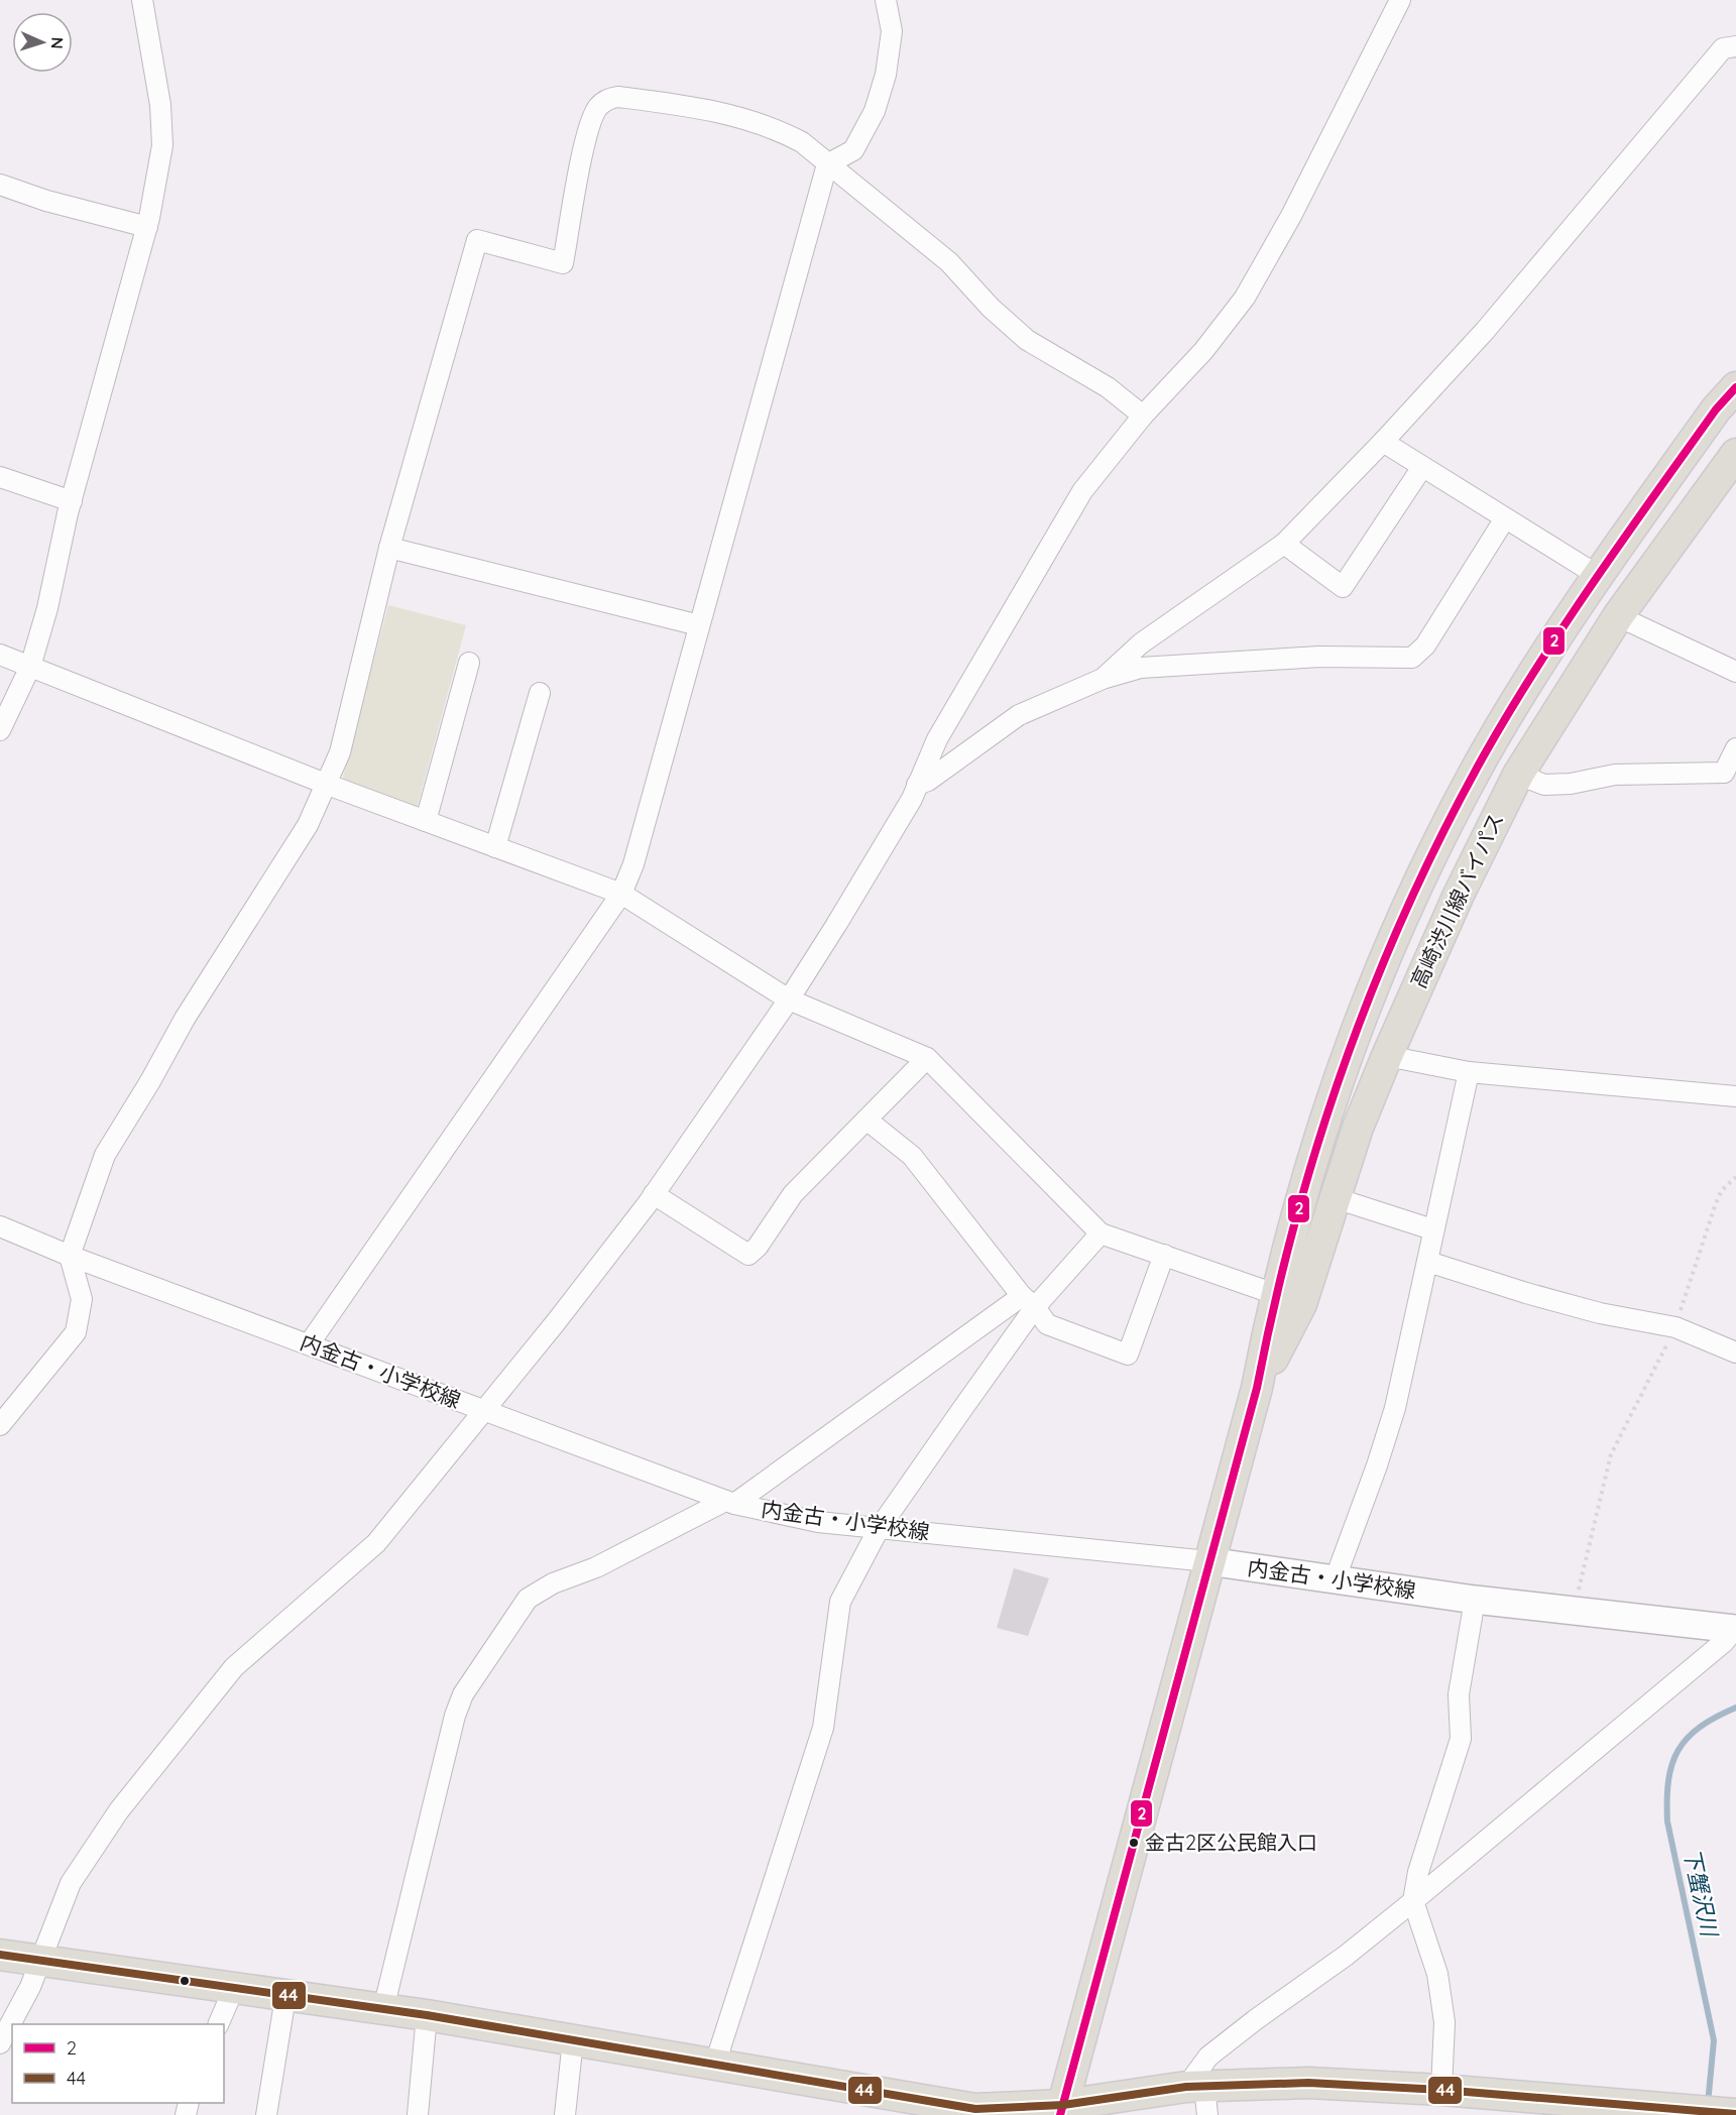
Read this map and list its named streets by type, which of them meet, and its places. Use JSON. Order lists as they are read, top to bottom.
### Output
{
  "streets": {
    "main road": ["高崎渋川線バイパス"],
    "street": ["内金古・小学校線"]
  },
  "crossings": [
    ["高崎渋川線バイパス", "内金古・小学校線"]
  ],
  "water": ["下蟹沢川"],
  "places": ["金古2区公民館入口"],
  "lines": ["transit line 2", "transit line 44"],
  "legend": ["2", "44"],
  "north": "right"
}
